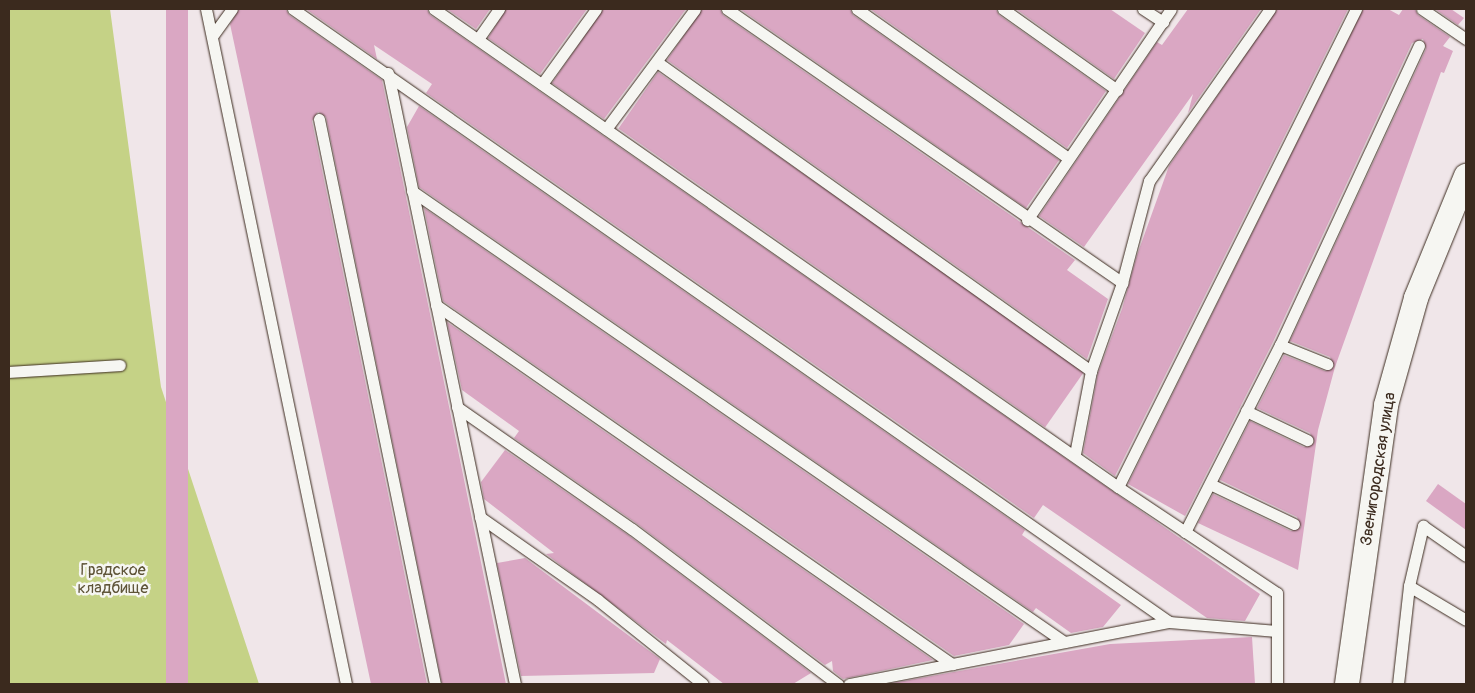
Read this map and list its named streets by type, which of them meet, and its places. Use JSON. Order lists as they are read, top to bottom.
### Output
{
  "streets": {
    "street": ["Звенигородская улица"]
  },
  "parks": ["Градское кладбище"]
}
